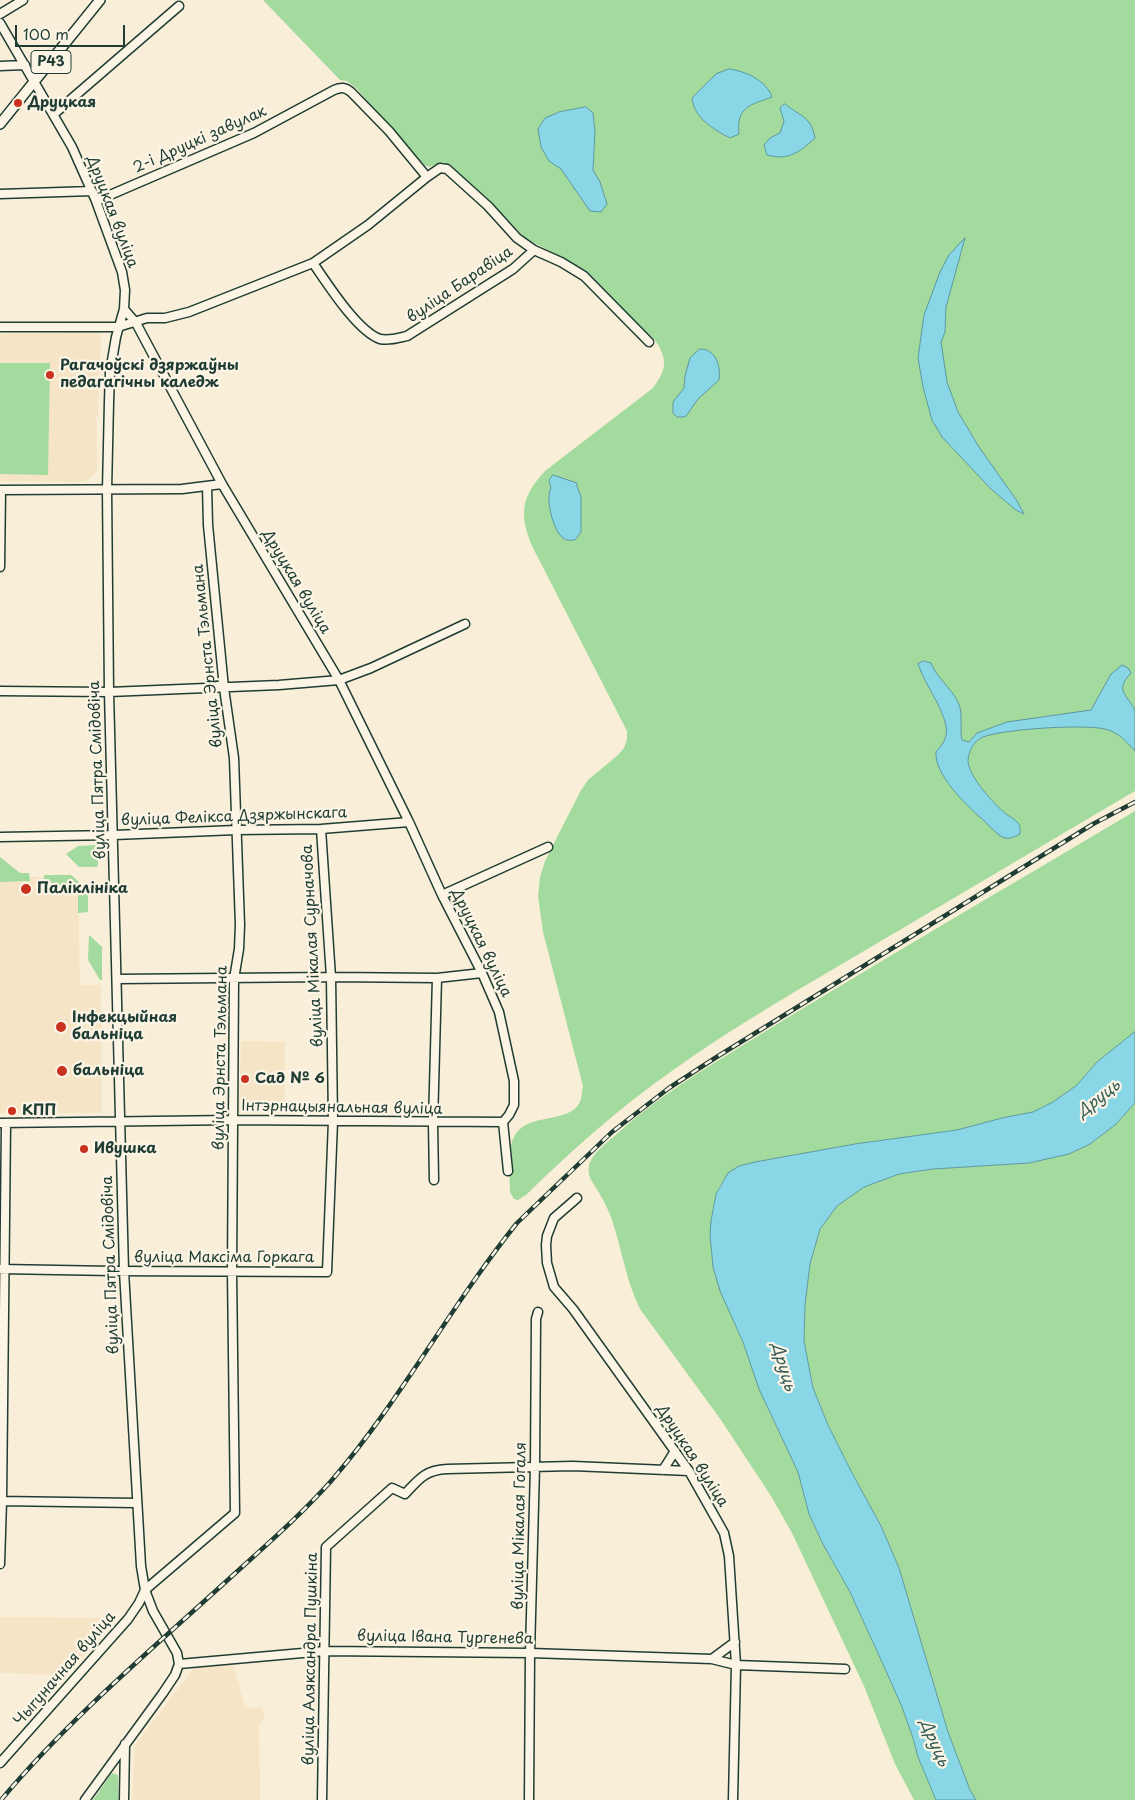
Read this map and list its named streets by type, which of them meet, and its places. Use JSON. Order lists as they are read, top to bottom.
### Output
{
  "streets": {
    "main road": ["Р43"],
    "street": [
      "2-і Друцкі завулак",
      "Друцкая вуліца",
      "вуліца Баравіца",
      "вуліца Эрнста Тэльмана",
      "вуліца Пятра Смідовіча",
      "вуліца Фелікса Дзяржынскага",
      "вуліца Мікалая Сурначова",
      "Інтэрнацыянальная вуліца",
      "вуліца Максіма Горкага",
      "вуліца Мікалая Гогаля",
      "вуліца Івана Тургенева",
      "вуліца Аляксандра Пушкіна",
      "Чыгуначная вуліца"
    ]
  },
  "crossings": [
    ["Р43", "Друцкая вуліца"],
    ["2-і Друцкі завулак", "Друцкая вуліца"],
    ["2-і Друцкі завулак", "вуліца Баравіца"],
    ["Друцкая вуліца", "вуліца Пятра Смідовіча"],
    ["Друцкая вуліца", "вуліца Фелікса Дзяржынскага"],
    ["Друцкая вуліца", "Інтэрнацыянальная вуліца"],
    ["Друцкая вуліца", "вуліца Івана Тургенева"],
    ["вуліца Эрнста Тэльмана", "вуліца Пятра Смідовіча"],
    ["вуліца Эрнста Тэльмана", "вуліца Фелікса Дзяржынскага"],
    ["вуліца Эрнста Тэльмана", "Інтэрнацыянальная вуліца"],
    ["вуліца Эрнста Тэльмана", "вуліца Максіма Горкага"],
    ["вуліца Эрнста Тэльмана", "Чыгуначная вуліца"],
    ["вуліца Пятра Смідовіча", "вуліца Фелікса Дзяржынскага"],
    ["вуліца Пятра Смідовіча", "Інтэрнацыянальная вуліца"],
    ["вуліца Пятра Смідовіча", "вуліца Максіма Горкага"],
    ["вуліца Пятра Смідовіча", "вуліца Івана Тургенева"],
    ["вуліца Пятра Смідовіча", "Чыгуначная вуліца"],
    ["вуліца Фелікса Дзяржынскага", "вуліца Мікалая Сурначова"],
    ["вуліца Мікалая Сурначова", "Інтэрнацыянальная вуліца"],
    ["вуліца Мікалая Сурначова", "вуліца Максіма Горкага"],
    ["вуліца Мікалая Гогаля", "вуліца Івана Тургенева"],
    ["вуліца Мікалая Гогаля", "вуліца Аляксандра Пушкіна"],
    ["вуліца Івана Тургенева", "вуліца Аляксандра Пушкіна"]
  ],
  "water": ["Друць"],
  "places": [
    "Друцкая",
    "Рагачоўскі дзяржаўны педагагічны каледж",
    "Паліклініка",
    "Інфекцыйная бальніца",
    "бальніца",
    "Сад № 6",
    "КПП",
    "Ивушка"
  ],
  "scale_bar": "100 m"
}
